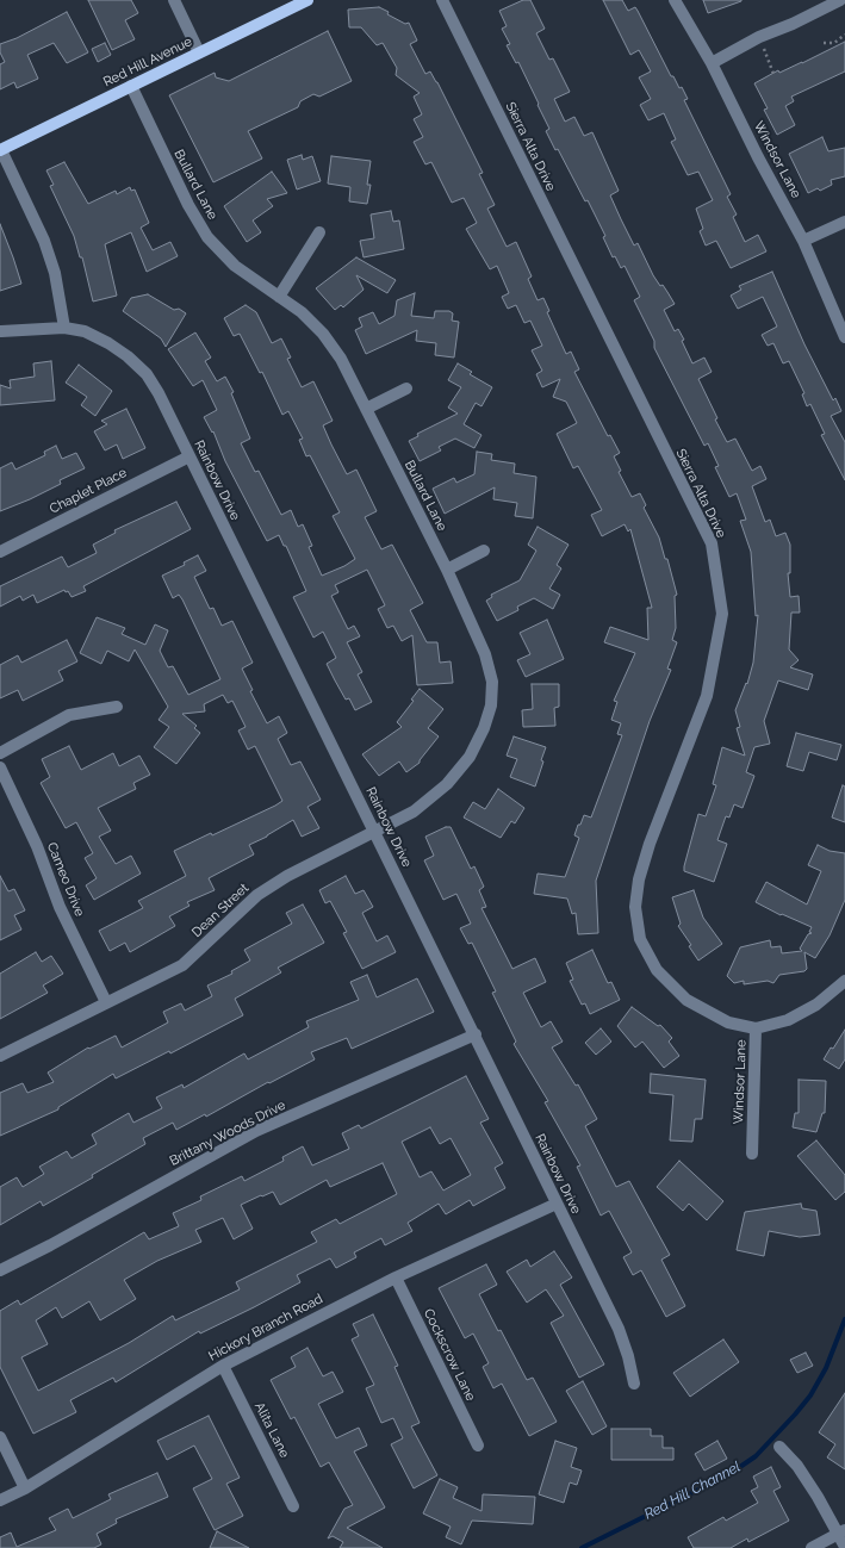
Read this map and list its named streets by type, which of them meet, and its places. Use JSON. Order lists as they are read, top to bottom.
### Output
{
  "streets": {
    "main road": ["Red Hill Avenue"],
    "street": [
      "Sierra Alta Drive",
      "Windsor Lane",
      "Bullard Lane",
      "Rainbow Drive",
      "Chaplet Place",
      "Cameo Drive",
      "Dean Street",
      "Brittany Woods Drive",
      "Hickory Branch Road",
      "Cockscrow Lane",
      "Alita Lane"
    ]
  },
  "crossings": [
    ["Red Hill Avenue", "Bullard Lane"],
    ["Sierra Alta Drive", "Windsor Lane"],
    ["Bullard Lane", "Dean Street"],
    ["Rainbow Drive", "Chaplet Place"],
    ["Rainbow Drive", "Dean Street"],
    ["Rainbow Drive", "Brittany Woods Drive"],
    ["Rainbow Drive", "Hickory Branch Road"],
    ["Cameo Drive", "Dean Street"],
    ["Hickory Branch Road", "Cockscrow Lane"],
    ["Hickory Branch Road", "Alita Lane"]
  ],
  "water": ["Red Hill Channel"]
}
